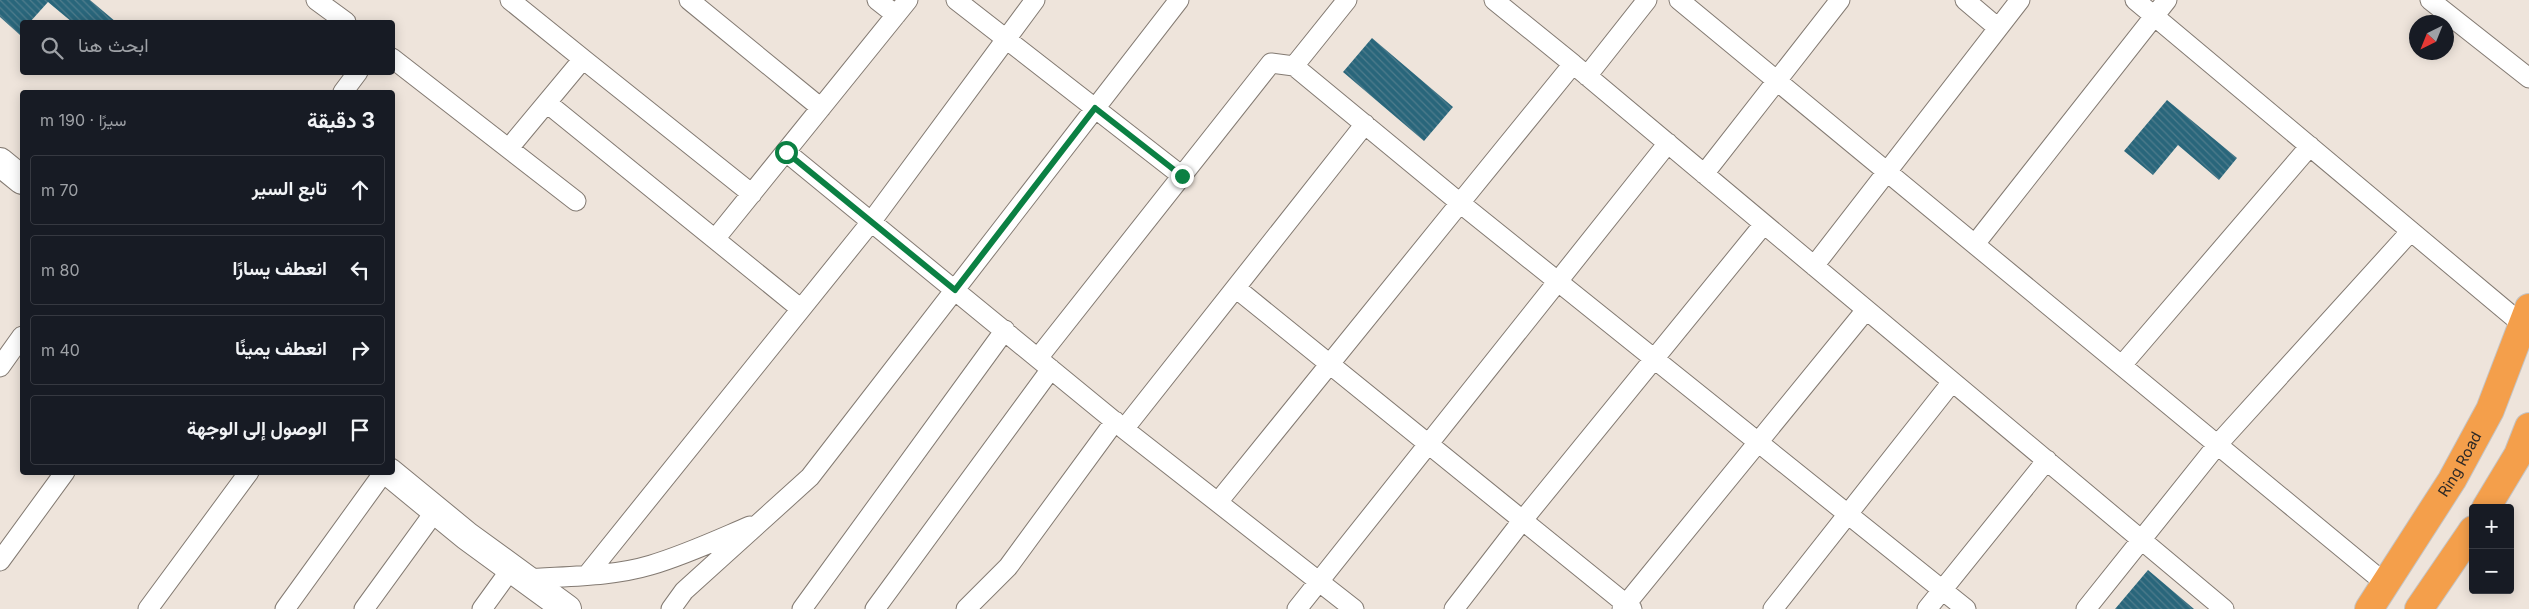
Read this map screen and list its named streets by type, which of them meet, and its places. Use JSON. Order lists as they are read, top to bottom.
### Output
{
  "streets": {
    "highway": ["Ring Road"]
  },
  "north": "bottom left",
  "page": {
    "search": "ابحث هنا",
    "heading": ["3 دقيقة", "سيرًا · 190 m"],
    "list": [
      ["تابع السير", "70 m"],
      ["انعطف يسارًا", "80 m"],
      ["انعطف يمينًا", "40 m"],
      "الوصول إلى الوجهة"
    ],
    "map_buttons": ["+", "−"]
  }
}
